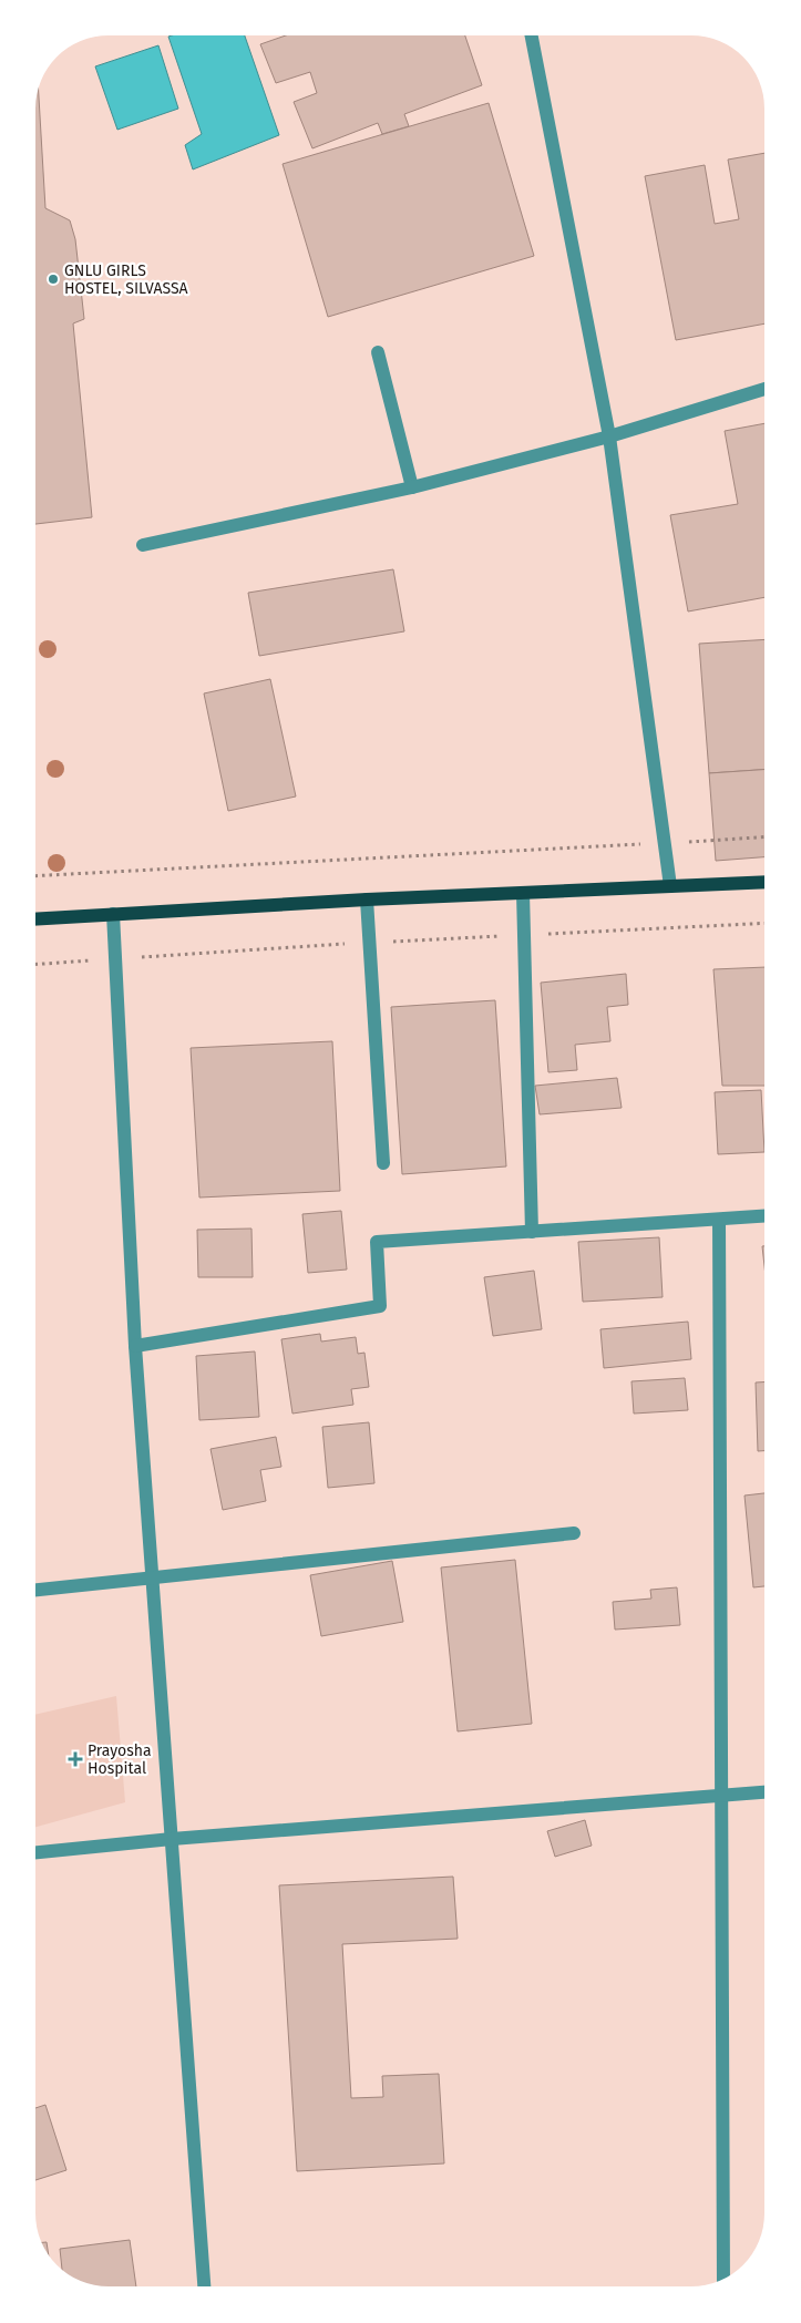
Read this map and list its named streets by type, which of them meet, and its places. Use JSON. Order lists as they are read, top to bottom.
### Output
{
  "places": {
    "other": ["GNLU GIRLS HOSTEL, SILVASSA"],
    "health": ["Prayosha Hospital"]
  }
}
